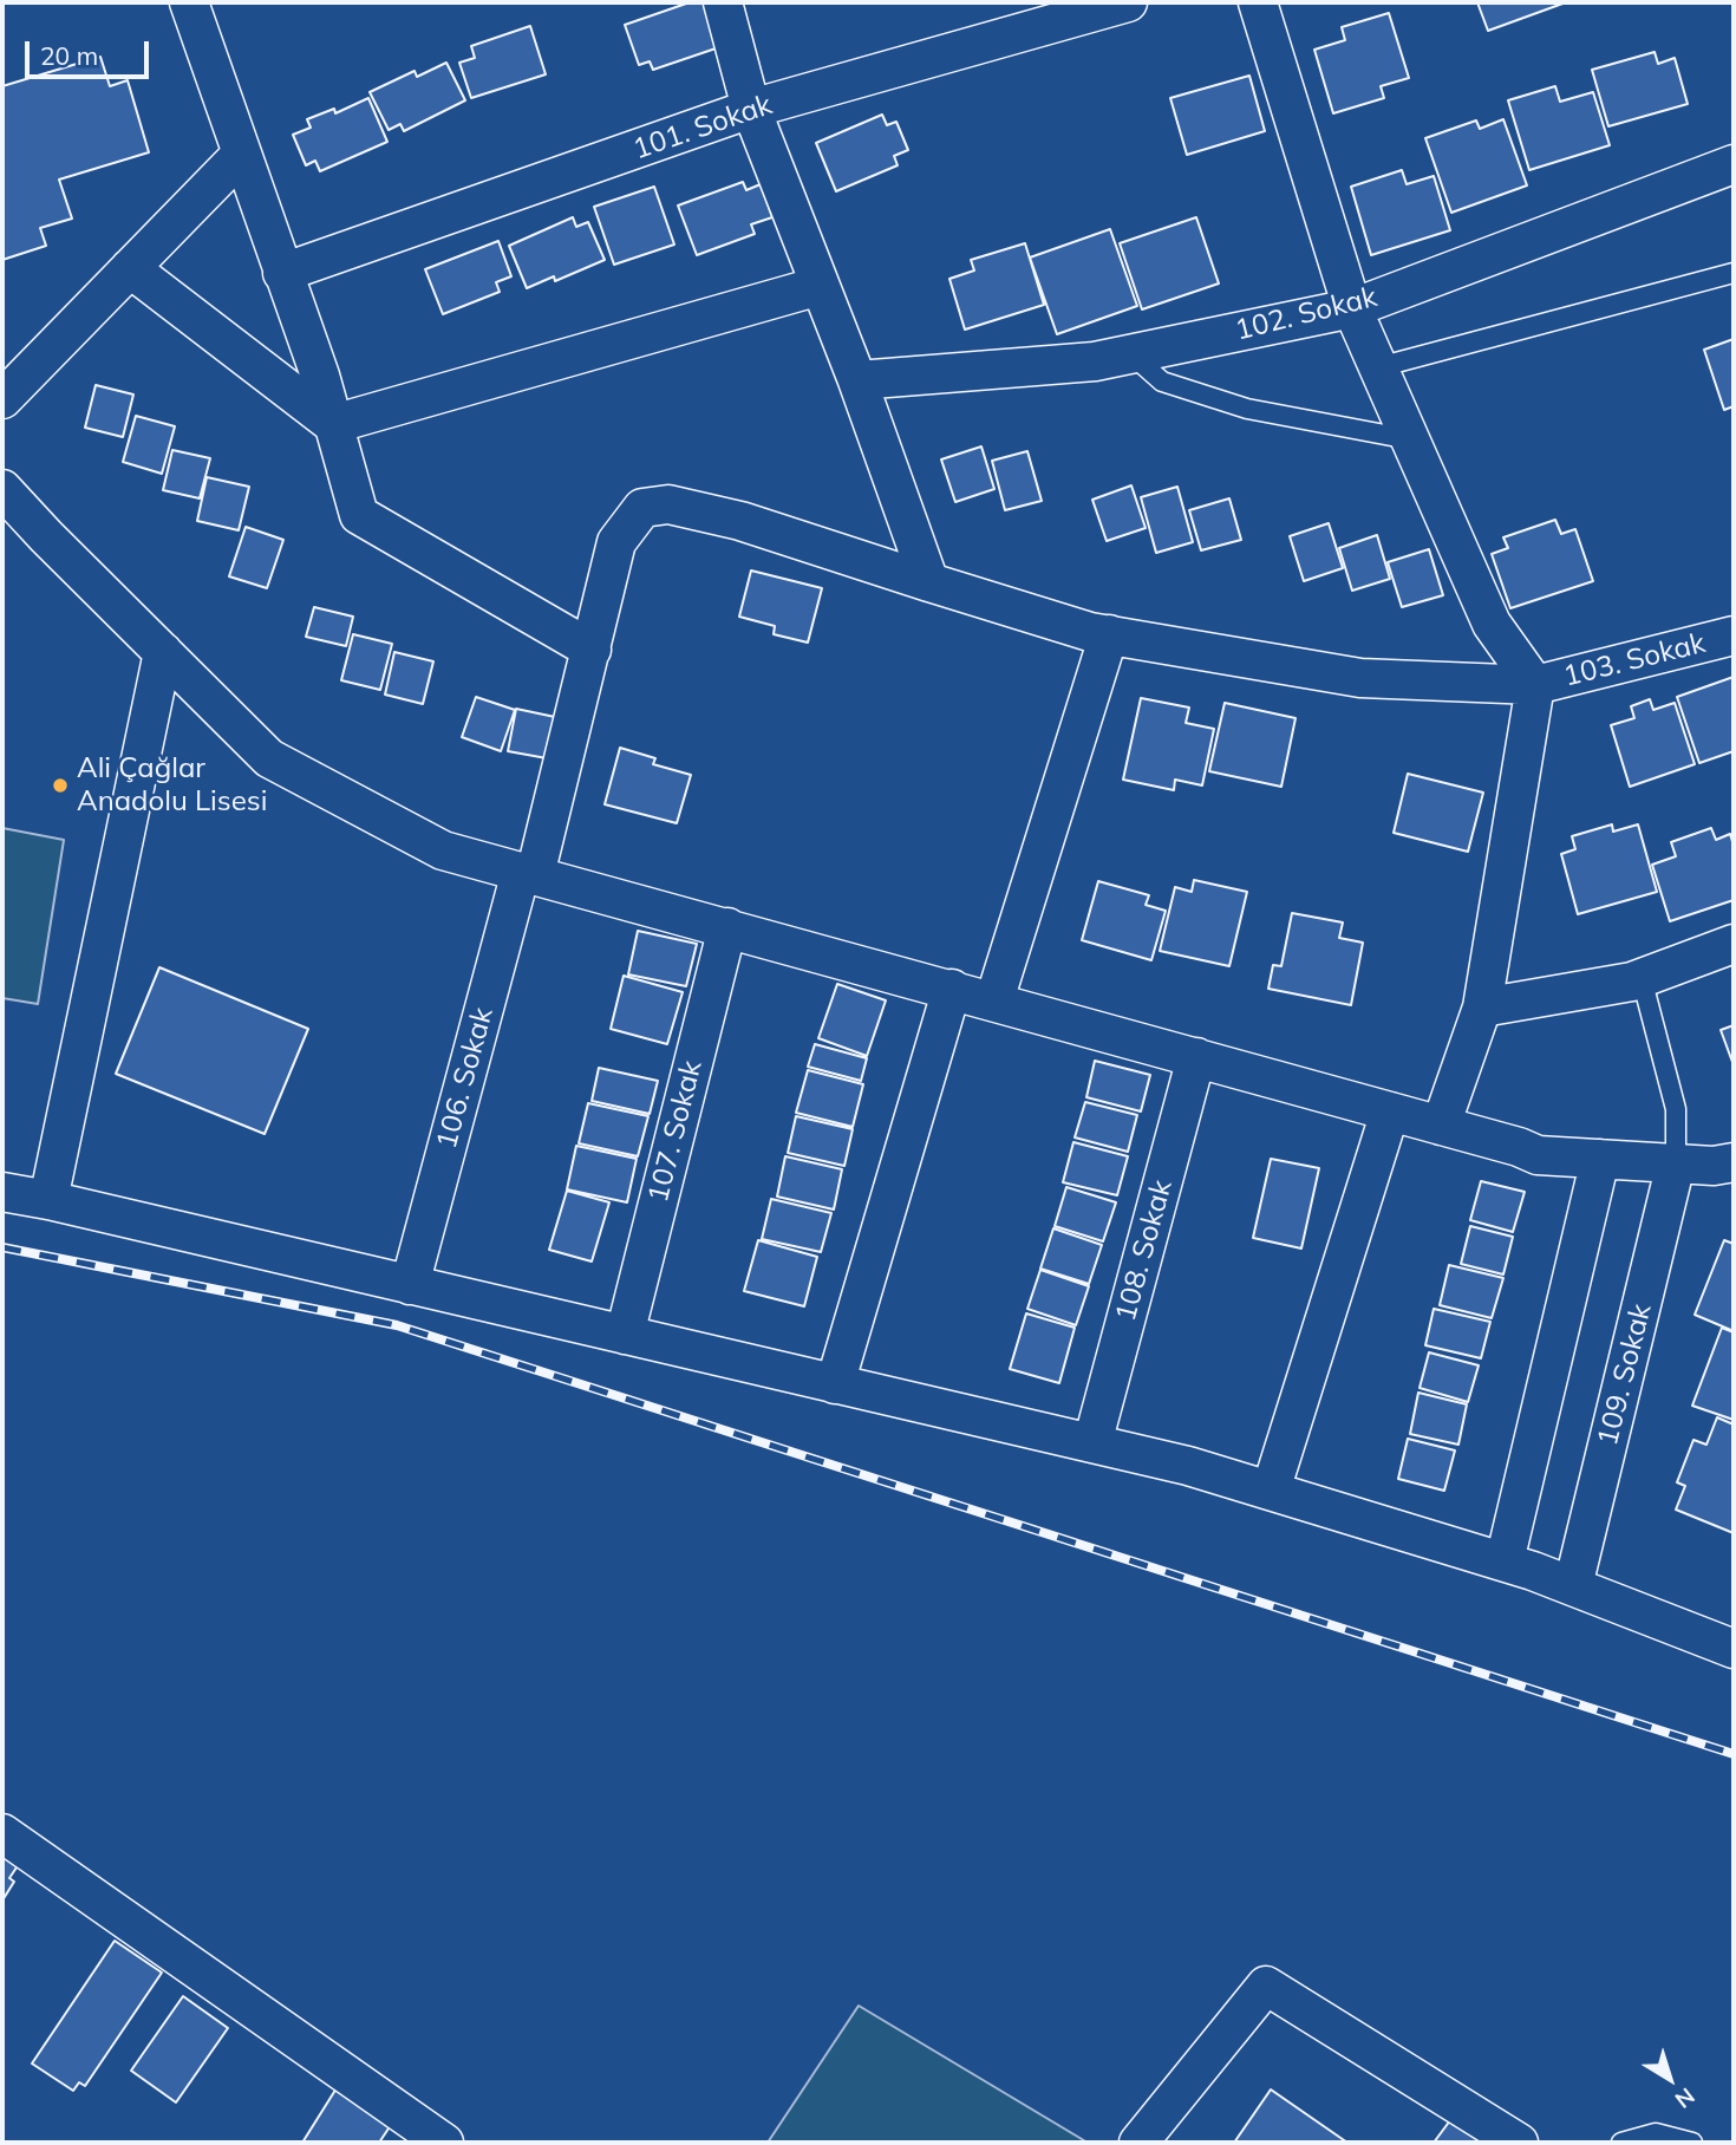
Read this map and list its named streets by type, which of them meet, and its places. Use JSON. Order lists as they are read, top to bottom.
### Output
{
  "streets": {
    "street": [
      "101. Sokak",
      "102. Sokak",
      "103. Sokak",
      "106. Sokak",
      "107. Sokak",
      "108. Sokak",
      "109. Sokak"
    ]
  },
  "crossings": [
    ["103. Sokak", "106. Sokak"]
  ],
  "places": ["Ali Çağlar Anadolu Lisesi"],
  "scale_bar": "20 m",
  "north": "bottom right"
}
